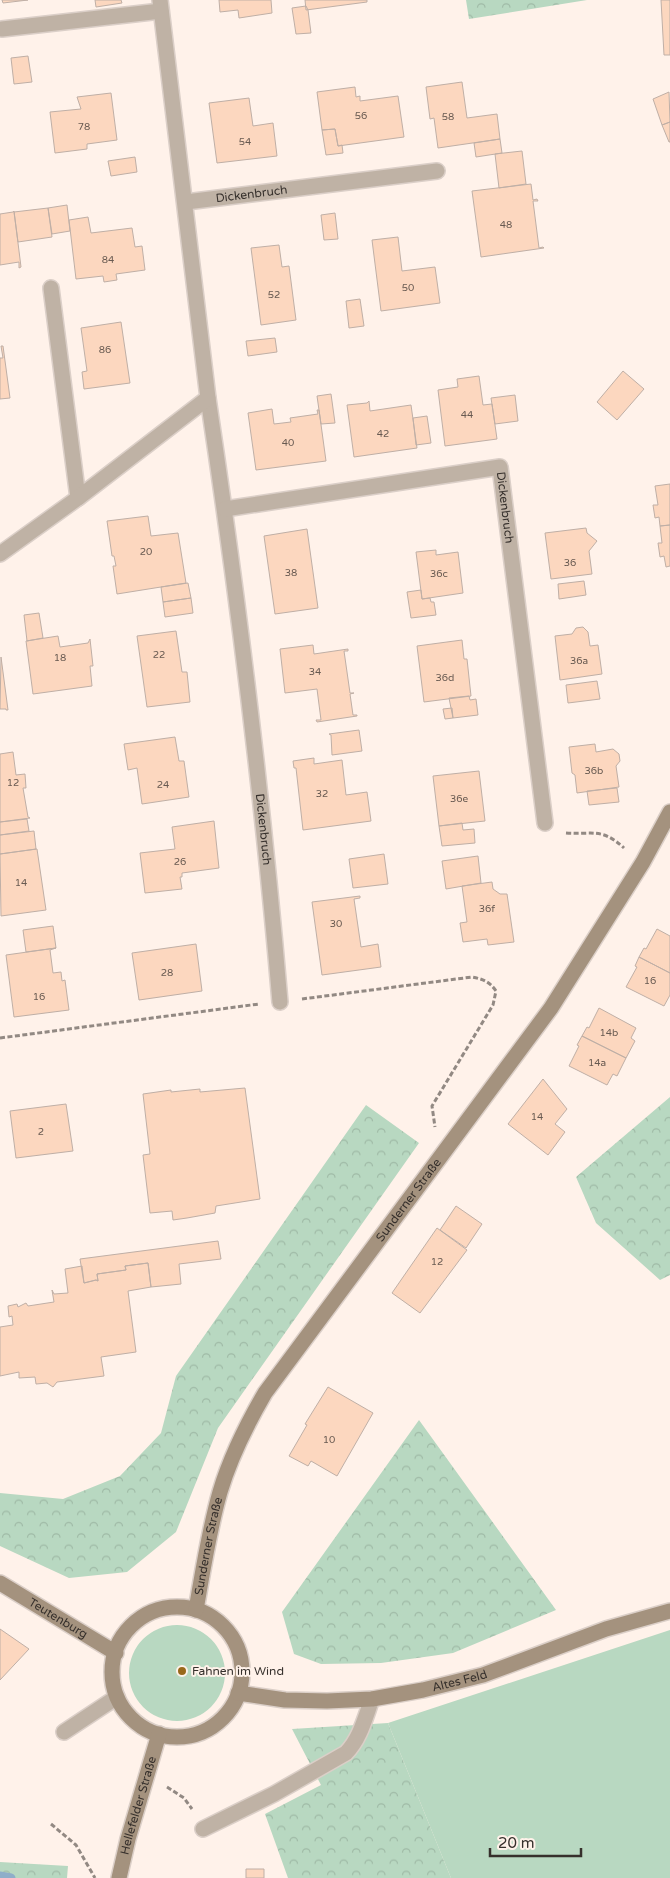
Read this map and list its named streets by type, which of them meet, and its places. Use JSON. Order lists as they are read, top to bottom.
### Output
{
  "streets": {
    "main road": [
      "Sunderner Straße",
      "Teutenburg",
      "Altes Feld",
      "Hellefelder Straße"
    ],
    "street": ["Dickenbruch"]
  },
  "crossings": [
    ["Sunderner Straße", "Teutenburg"],
    ["Sunderner Straße", "Altes Feld"],
    ["Sunderner Straße", "Hellefelder Straße"],
    ["Teutenburg", "Altes Feld"],
    ["Teutenburg", "Hellefelder Straße"],
    ["Altes Feld", "Hellefelder Straße"]
  ],
  "places": ["Fahnen im Wind"],
  "house_numbers": [
    "56",
    "58",
    "78",
    "54",
    "48",
    "84",
    "50",
    "52",
    "86",
    "44",
    "42",
    "40",
    "20",
    "36",
    "38",
    "36c",
    "22",
    "18",
    "36a",
    "34",
    "36d",
    "36b",
    "12",
    "24",
    "32",
    "36e",
    "26",
    "14",
    "36f",
    "30",
    "28",
    "16",
    "16",
    "14b",
    "14a",
    "14",
    "2",
    "12",
    "10"
  ],
  "scale_bar": "20 m"
}
